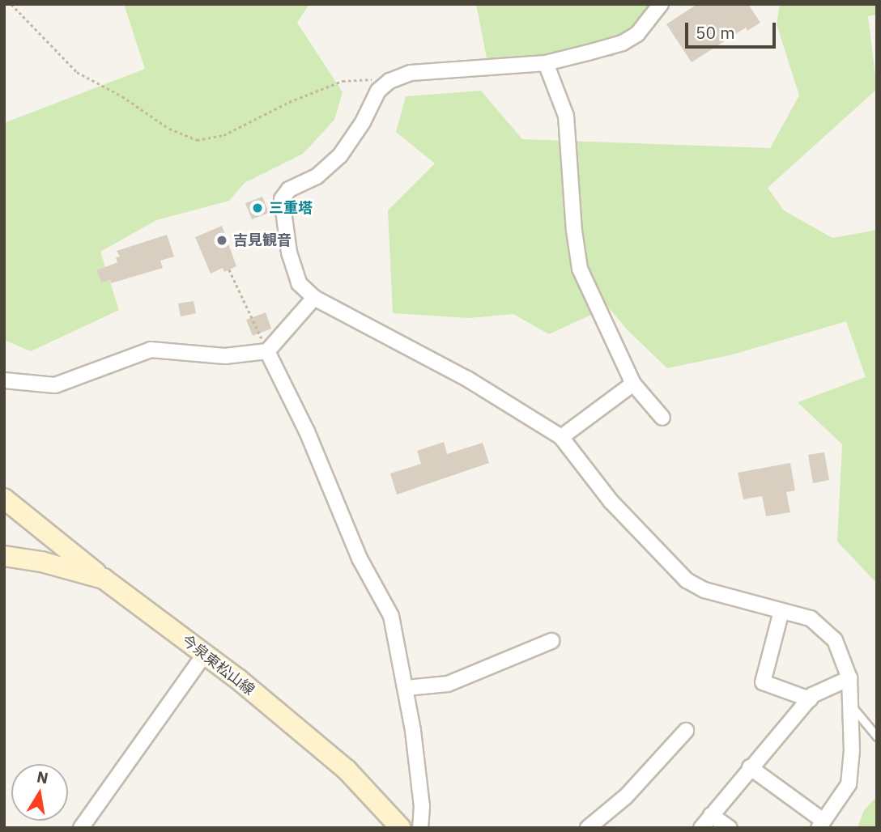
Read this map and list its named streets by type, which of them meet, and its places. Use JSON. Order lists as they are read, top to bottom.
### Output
{
  "streets": {
    "main road": ["今泉東松山線"]
  },
  "places": ["三重塔", "吉見観音"],
  "scale_bar": "50 m",
  "north": "top"
}
